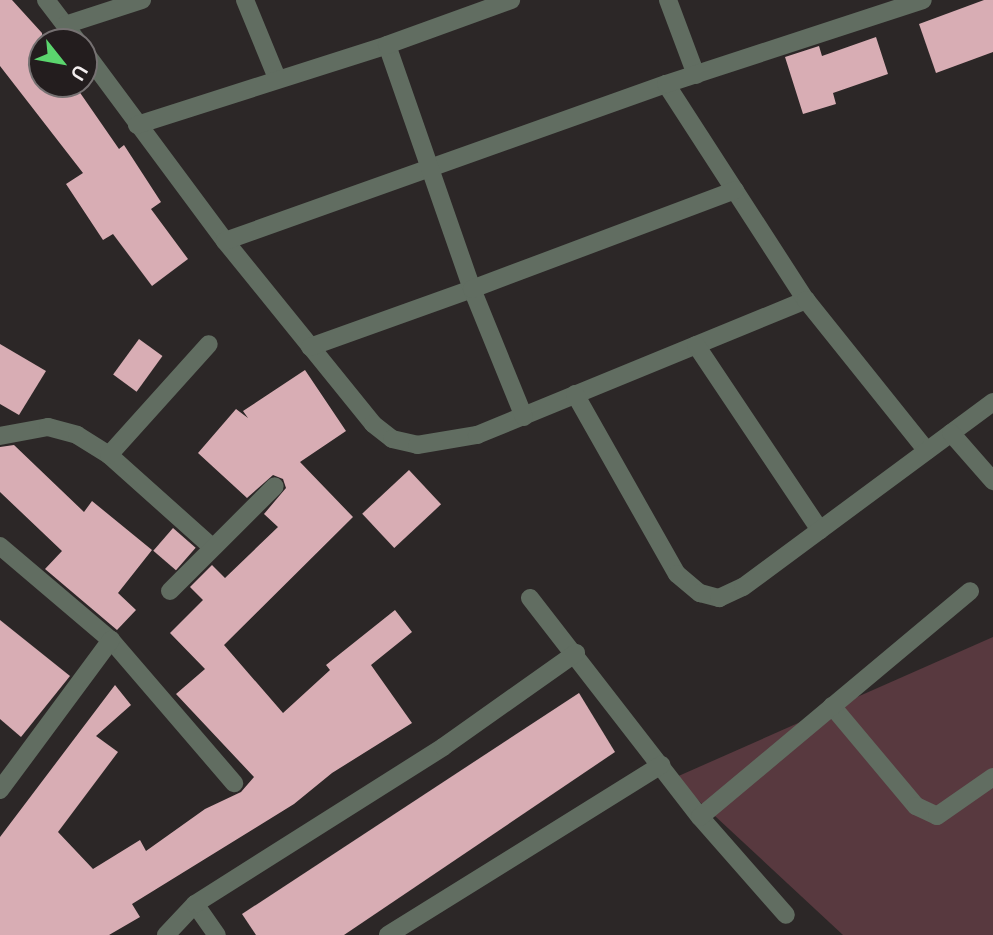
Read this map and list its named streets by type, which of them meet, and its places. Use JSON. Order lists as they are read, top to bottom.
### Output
{
  "north": "bottom right"
}
